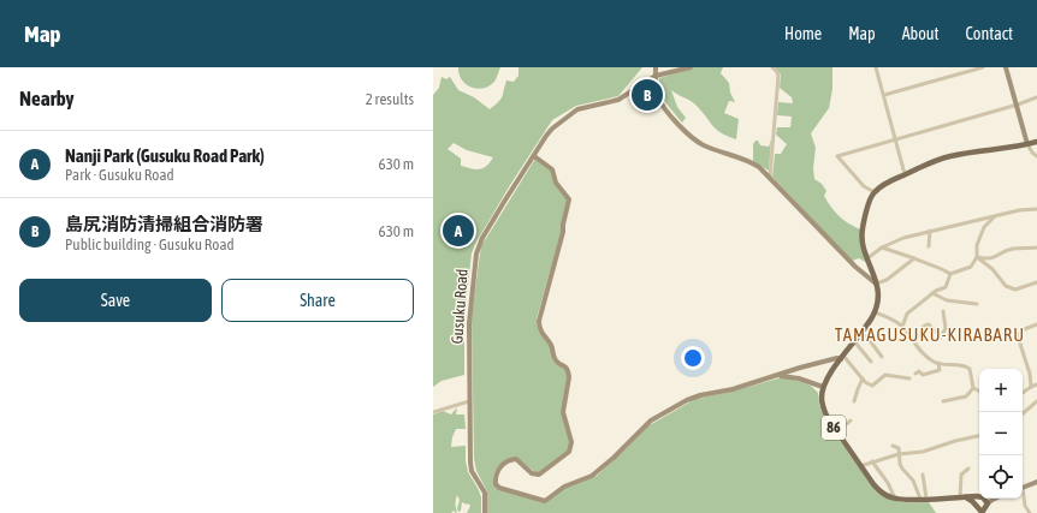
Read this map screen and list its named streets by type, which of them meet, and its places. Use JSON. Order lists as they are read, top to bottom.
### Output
{
  "streets": {
    "main road": ["86"],
    "street": ["Gusuku Road"]
  },
  "districts": ["TAMAGUSUKU-KIRABARU"],
  "page": {
    "header": "Map",
    "nav": [
      "Home",
      "Map",
      "About",
      "Contact"
    ],
    "heading": ["Nearby", "2 results"],
    "pins": ["B", "A"],
    "list": [
      {
        "mark": "A",
        "name": "Nanji Park (Gusuku Road Park)",
        "note": "Park · Gusuku Road",
        "value": "630 m"
      },
      {
        "mark": "B",
        "name": "島尻消防清掃組合消防署",
        "note": "Public building · Gusuku Road",
        "value": "630 m"
      }
    ],
    "buttons": ["Save", "Share"],
    "map_buttons": ["+", "−"]
  }
}
